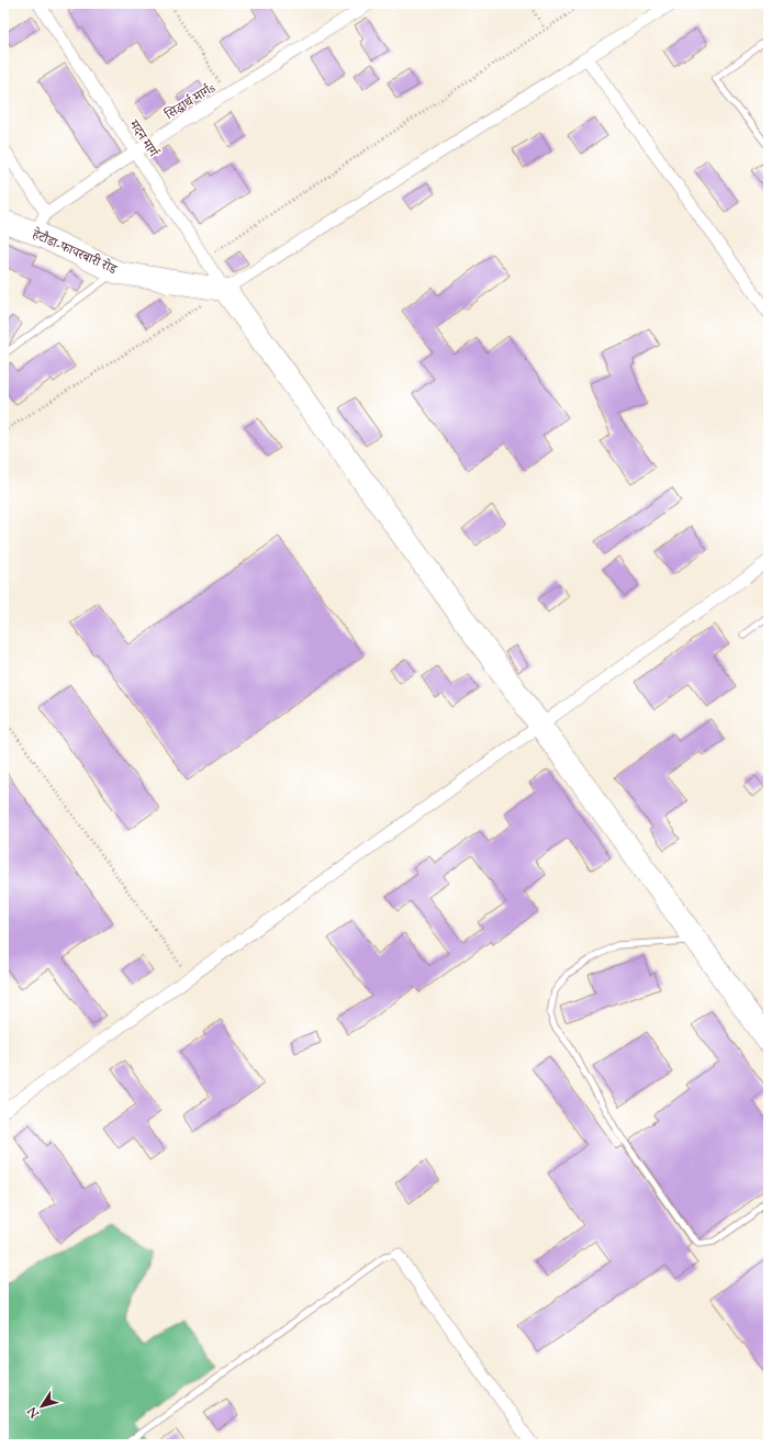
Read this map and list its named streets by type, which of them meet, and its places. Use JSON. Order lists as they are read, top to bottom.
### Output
{
  "streets": {
    "highway": ["हेटौडा-फापरबारी रोड"],
    "street": ["सिद्धार्थ मार्गs", "मदन मार्ग"]
  },
  "crossings": [
    ["सिद्धार्थ मार्गs", "मदन मार्ग"],
    ["सिद्धार्थ मार्गs", "हेटौडा-फापरबारी रोड"],
    ["मदन मार्ग", "हेटौडा-फापरबारी रोड"]
  ],
  "north": "bottom left"
}
